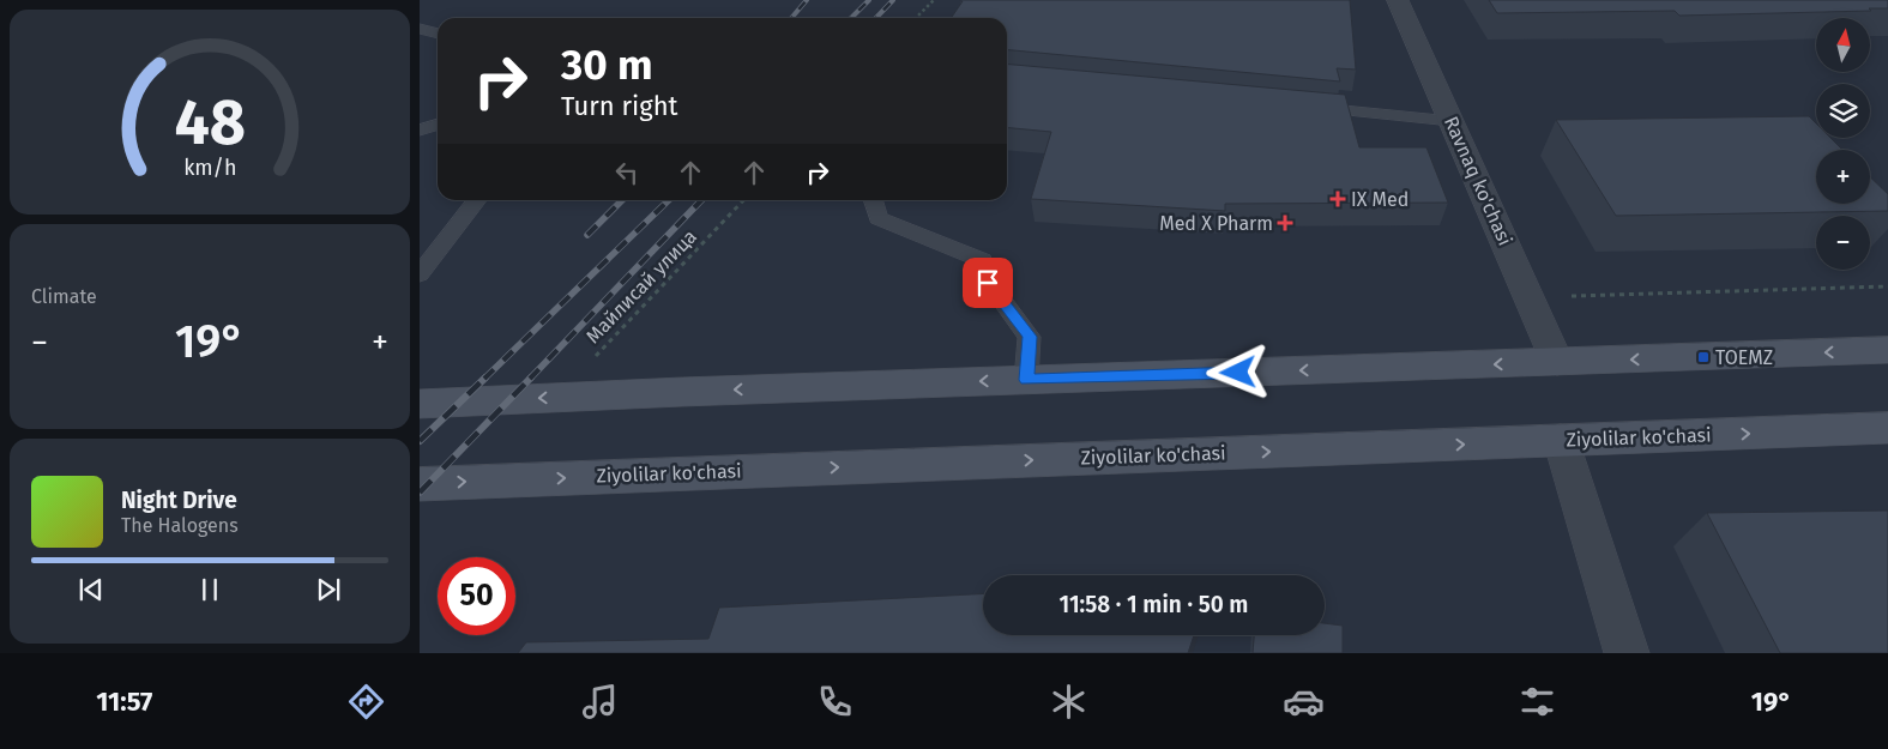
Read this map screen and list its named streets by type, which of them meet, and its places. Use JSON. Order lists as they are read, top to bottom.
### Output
{
  "streets": {
    "main road": ["Ziyolilar ko'chasi"],
    "street": ["Ravnaq ko'chasi"],
    "path": ["Майлисай улица"]
  },
  "places": {
    "health": ["IX Med", "Med X Pharm"],
    "transit": ["TOEMZ"]
  },
  "north": "top",
  "page": {
    "map_buttons": ["+", "−"],
    "turn": ["30 m", "Turn right"],
    "tile": "Climate",
    "heat": ["−", "19°", "+"],
    "song": ["Night Drive", "The Halogens"],
    "limit": "50",
    "trip": "11:58 · 1 min · 50 m",
    "tabs": ["11:57", "19°"],
    "gauge": ["48", "km/h"]
  }
}
